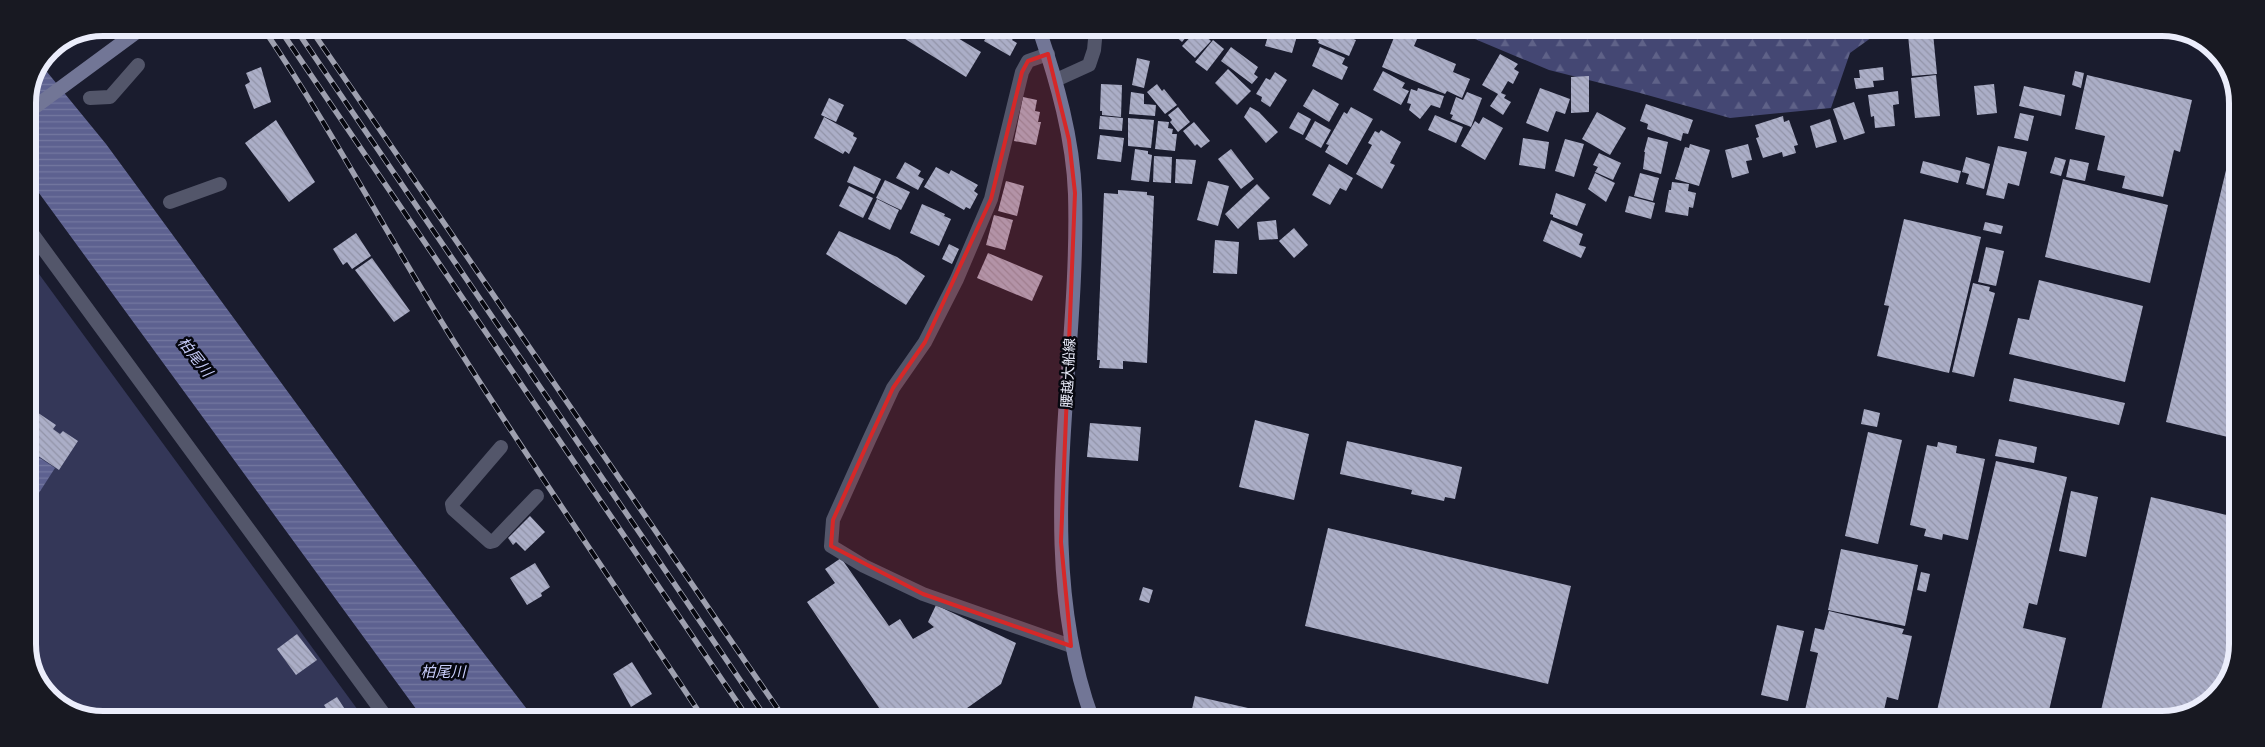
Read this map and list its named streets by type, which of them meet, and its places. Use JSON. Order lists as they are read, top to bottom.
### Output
{
  "streets": {
    "main road": ["腰越大船線"]
  },
  "water": ["柏尾川"]
}
